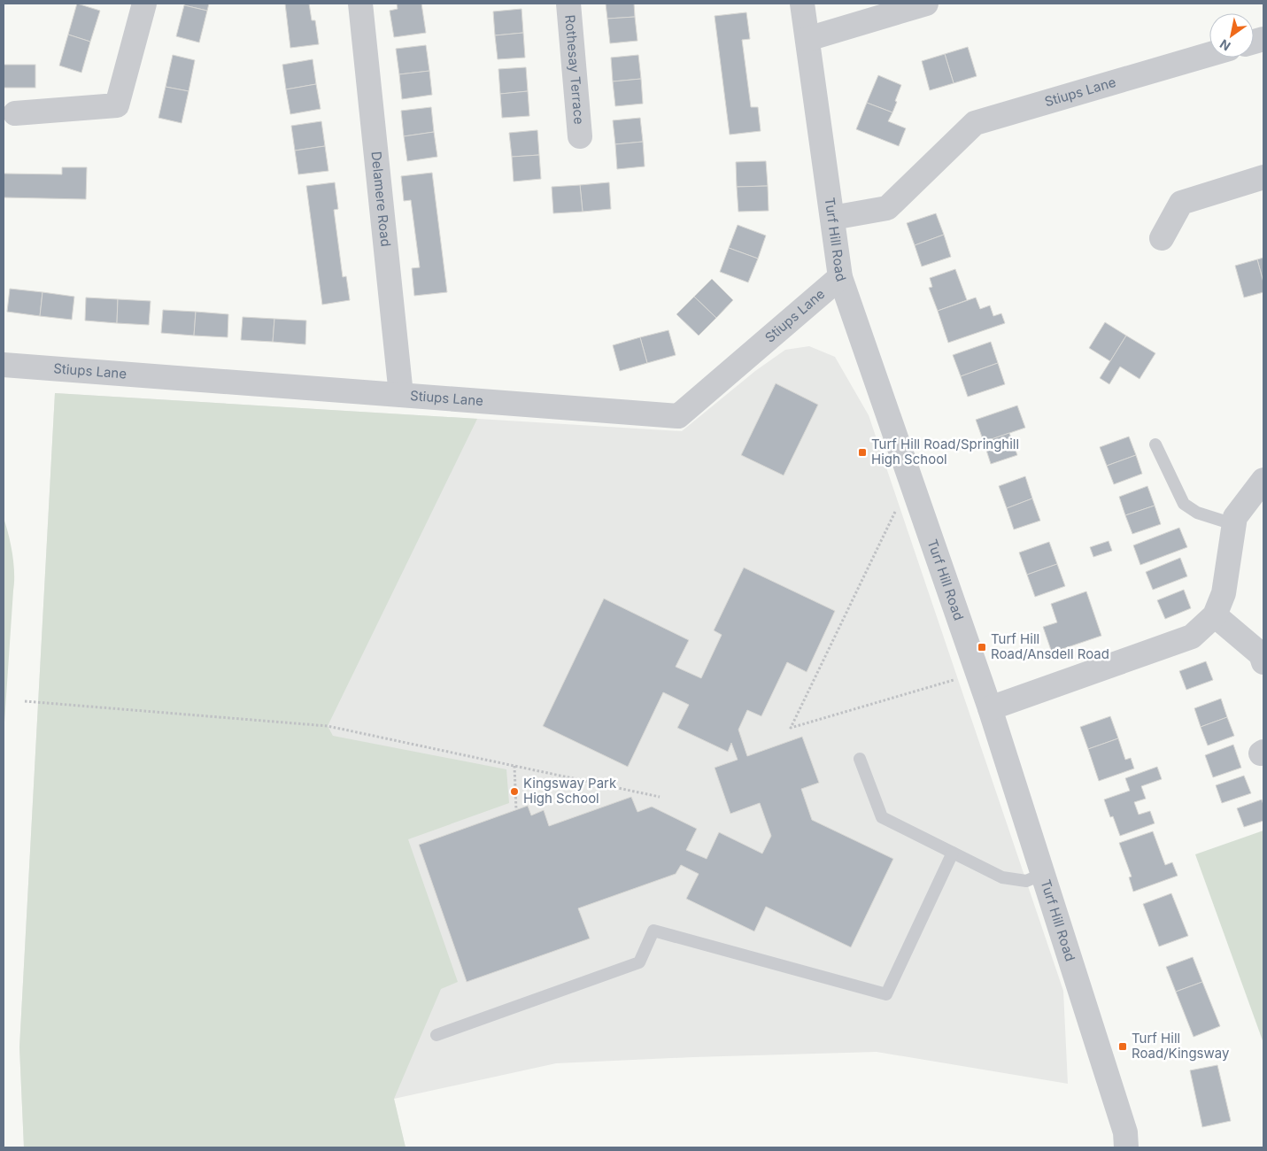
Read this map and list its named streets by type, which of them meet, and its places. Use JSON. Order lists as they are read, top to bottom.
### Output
{
  "streets": {
    "street": [
      "Rothesay Terrace",
      "Stiups Lane",
      "Delamere Road",
      "Turf Hill Road"
    ]
  },
  "crossings": [
    ["Stiups Lane", "Delamere Road"],
    ["Stiups Lane", "Turf Hill Road"]
  ],
  "places": {
    "transit": ["Turf Hill Road/Springhill High School", "Turf Hill Road/Ansdell Road", "Turf Hill Road/Kingsway"],
    "other": ["Kingsway Park High School"]
  },
  "north": "bottom left"
}
